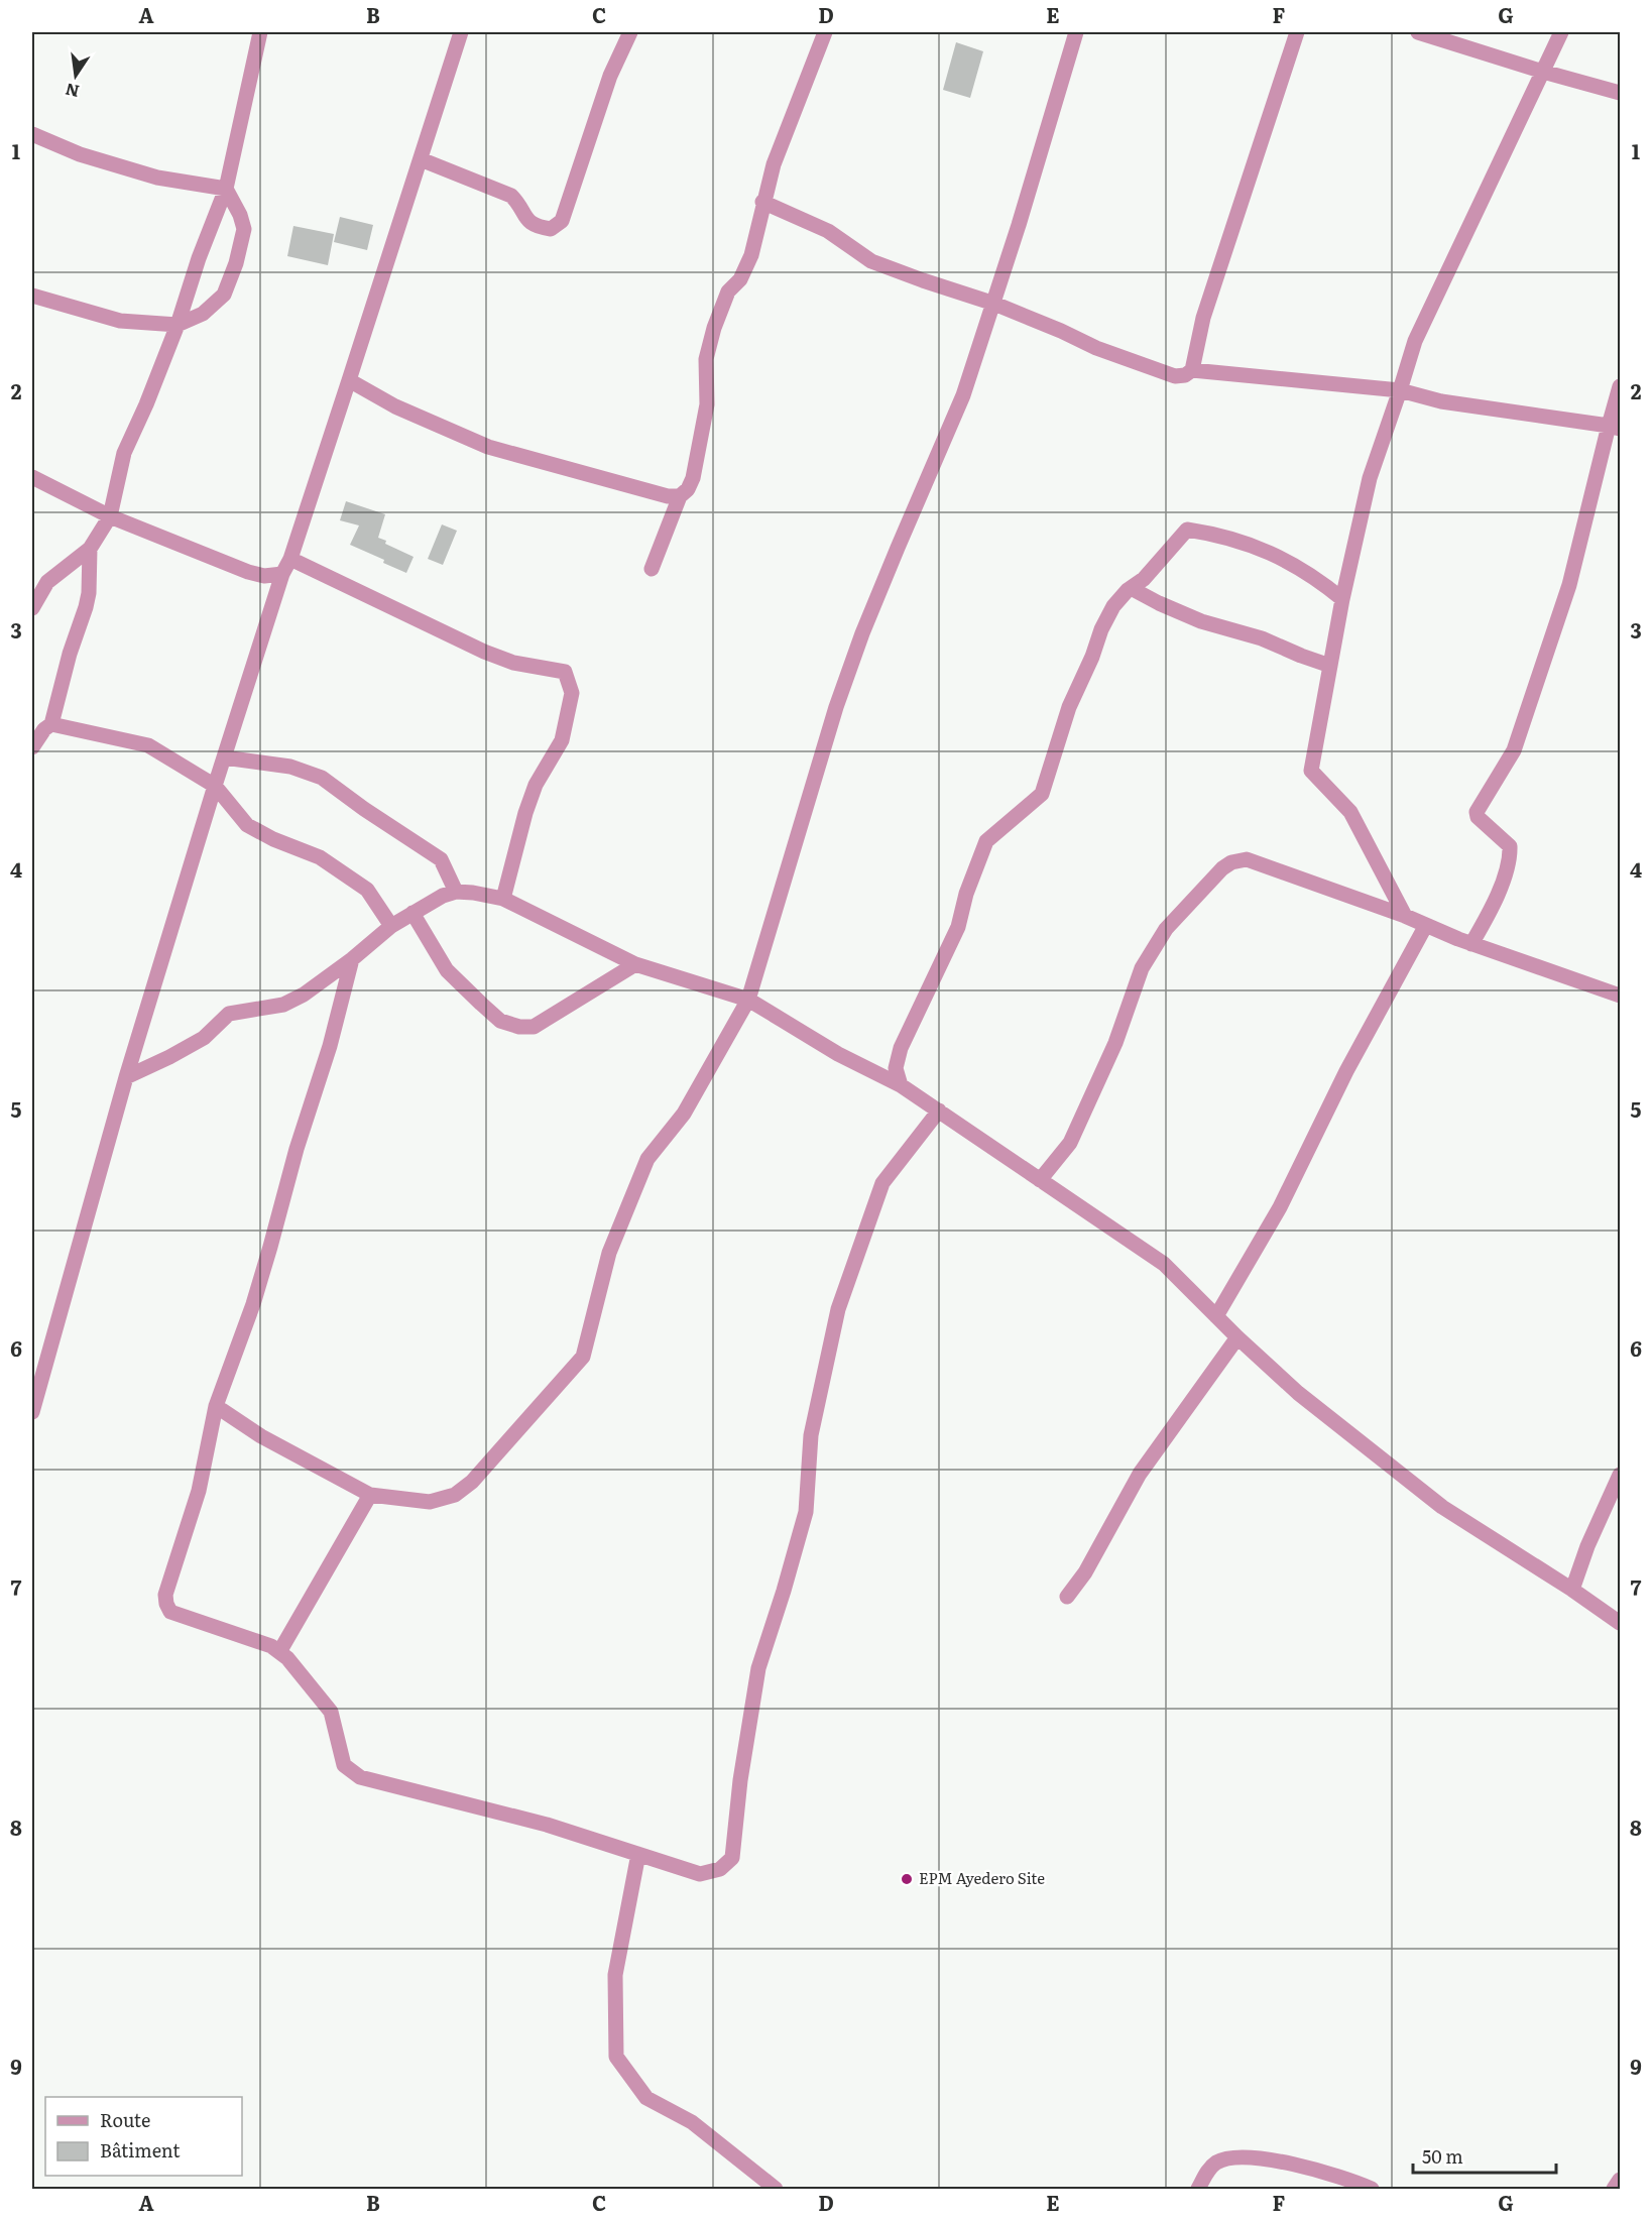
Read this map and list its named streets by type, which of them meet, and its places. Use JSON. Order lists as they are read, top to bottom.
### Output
{
  "places": ["EPM Ayedero Site"],
  "legend": ["Route", "Bâtiment"],
  "scale_bar": "50 m",
  "north": "bottom",
  "grid": {
    "columns": [
      "A",
      "B",
      "C",
      "D",
      "E",
      "F",
      "G"
    ],
    "rows": [
      "1",
      "2",
      "3",
      "4",
      "5",
      "6",
      "7",
      "8",
      "9"
    ]
  }
}
